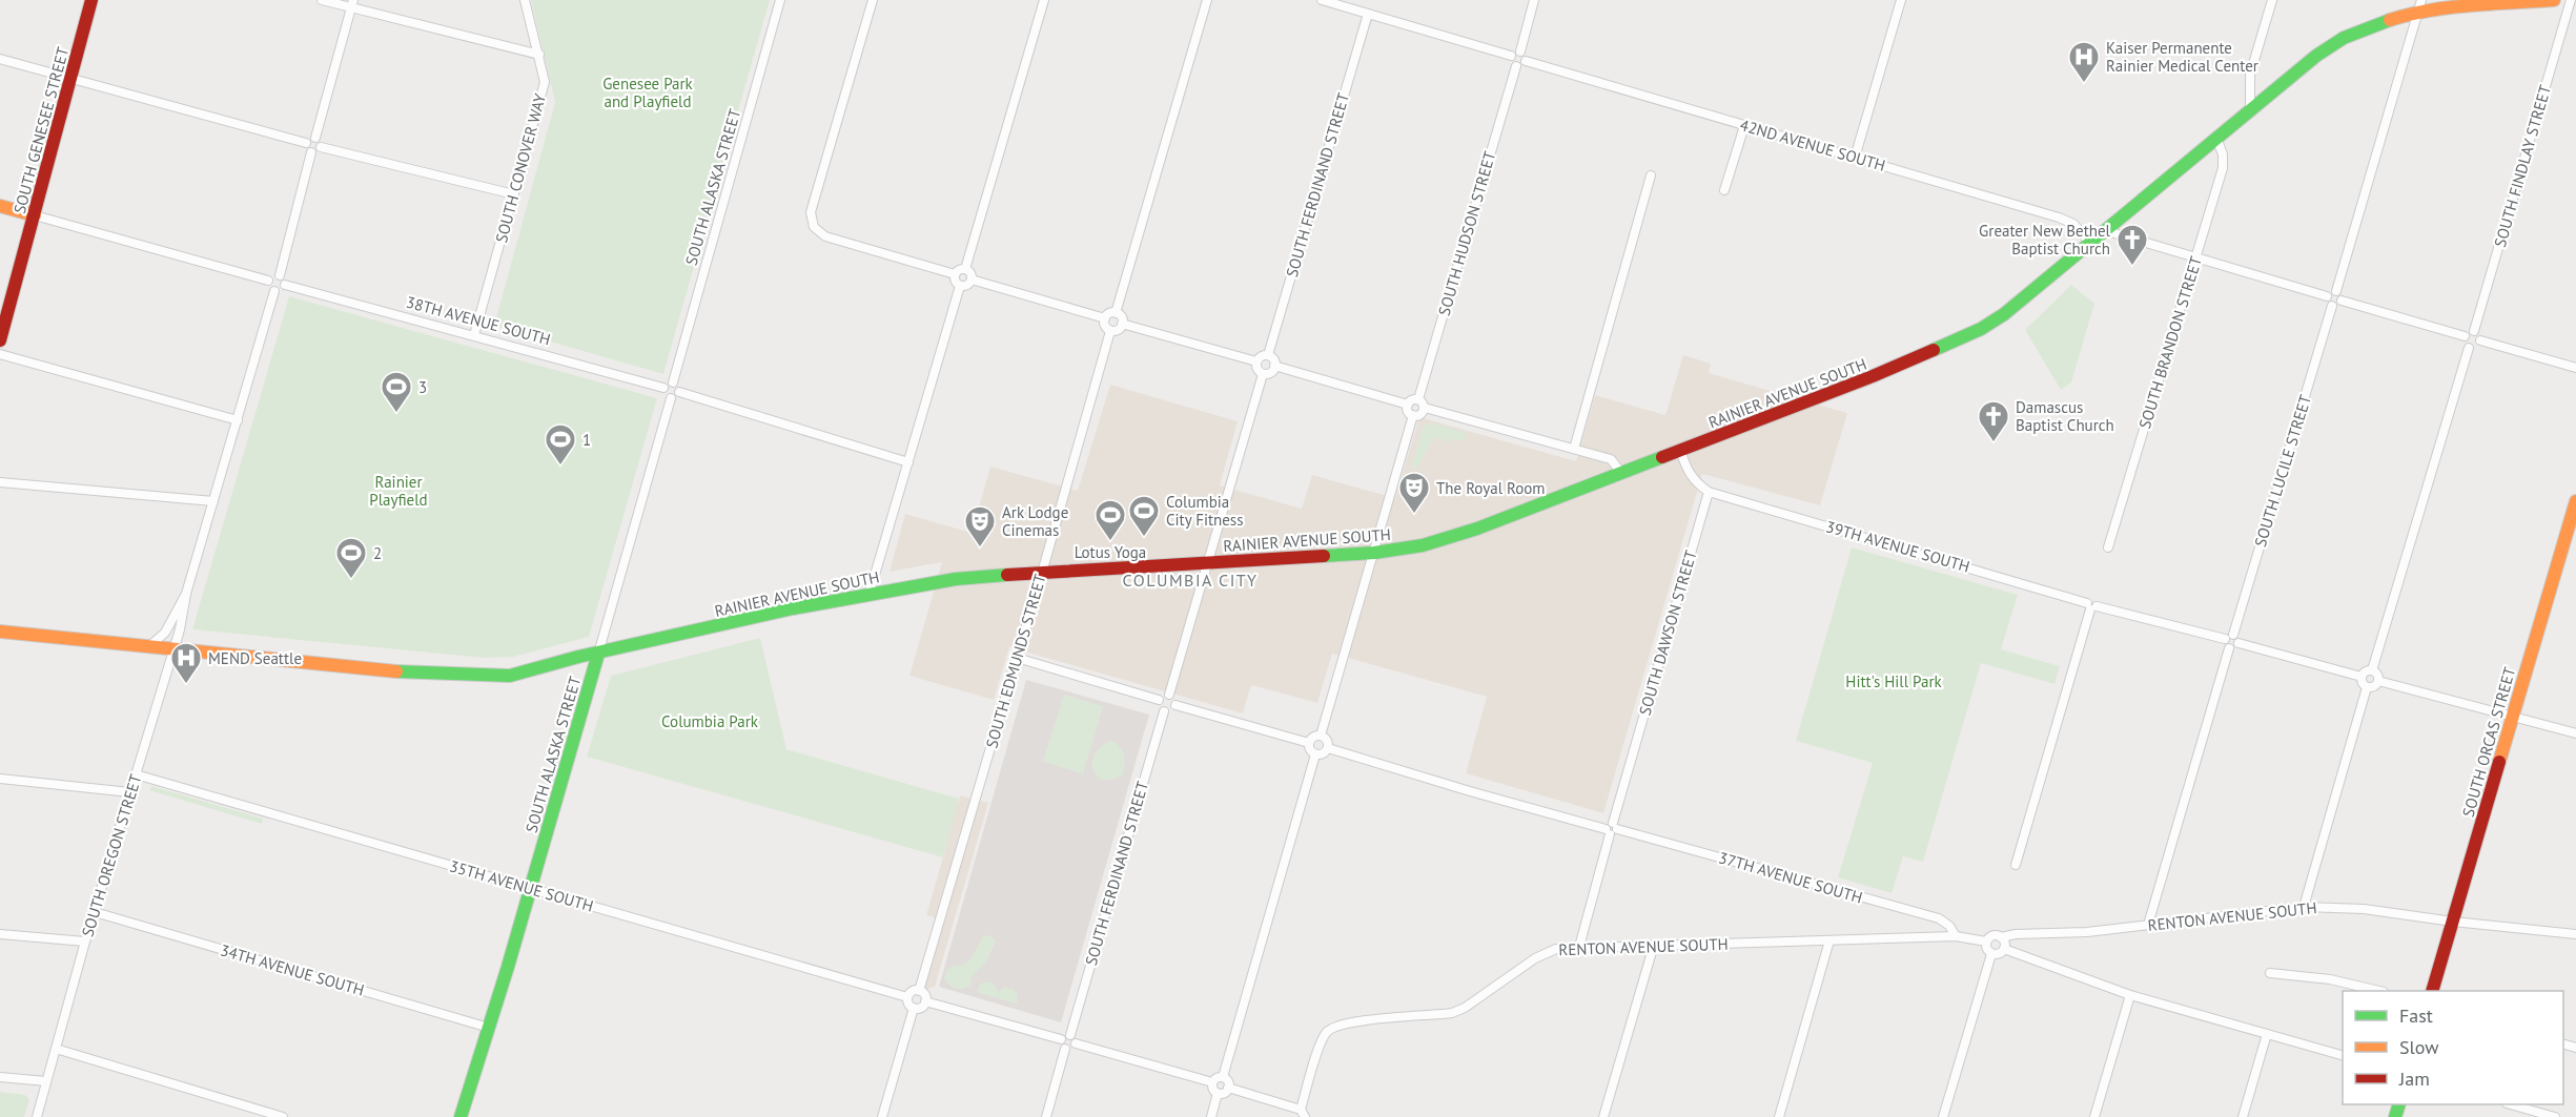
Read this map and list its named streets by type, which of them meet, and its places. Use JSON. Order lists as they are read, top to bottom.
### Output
{
  "streets": {
    "main road": [
      "SOUTH GENESEE STREET",
      "SOUTH ALASKA STREET",
      "RAINIER AVENUE SOUTH",
      "SOUTH ORCAS STREET"
    ],
    "street": [
      "42ND AVENUE SOUTH",
      "SOUTH FINDLAY STREET",
      "SOUTH CONOVER WAY",
      "SOUTH FERDINAND STREET",
      "SOUTH HUDSON STREET",
      "38TH AVENUE SOUTH",
      "SOUTH BRANDON STREET",
      "SOUTH LUCILE STREET",
      "39TH AVENUE SOUTH",
      "SOUTH DAWSON STREET",
      "SOUTH EDMUNDS STREET",
      "SOUTH OREGON STREET",
      "37TH AVENUE SOUTH",
      "35TH AVENUE SOUTH",
      "RENTON AVENUE SOUTH",
      "34TH AVENUE SOUTH"
    ]
  },
  "crossings": [
    ["42ND AVENUE SOUTH", "SOUTH HUDSON STREET"],
    ["42ND AVENUE SOUTH", "RAINIER AVENUE SOUTH"],
    ["SOUTH CONOVER WAY", "38TH AVENUE SOUTH"],
    ["SOUTH ALASKA STREET", "38TH AVENUE SOUTH"],
    ["SOUTH ALASKA STREET", "RAINIER AVENUE SOUTH"],
    ["SOUTH ALASKA STREET", "35TH AVENUE SOUTH"],
    ["SOUTH ALASKA STREET", "34TH AVENUE SOUTH"],
    ["38TH AVENUE SOUTH", "SOUTH OREGON STREET"],
    ["SOUTH BRANDON STREET", "RAINIER AVENUE SOUTH"],
    ["RAINIER AVENUE SOUTH", "SOUTH EDMUNDS STREET"],
    ["RAINIER AVENUE SOUTH", "SOUTH OREGON STREET"],
    ["SOUTH LUCILE STREET", "39TH AVENUE SOUTH"],
    ["39TH AVENUE SOUTH", "SOUTH DAWSON STREET"],
    ["SOUTH DAWSON STREET", "37TH AVENUE SOUTH"],
    ["SOUTH DAWSON STREET", "RENTON AVENUE SOUTH"],
    ["SOUTH EDMUNDS STREET", "35TH AVENUE SOUTH"],
    ["SOUTH ORCAS STREET", "RENTON AVENUE SOUTH"],
    ["SOUTH OREGON STREET", "35TH AVENUE SOUTH"],
    ["SOUTH OREGON STREET", "34TH AVENUE SOUTH"],
    ["37TH AVENUE SOUTH", "RENTON AVENUE SOUTH"]
  ],
  "districts": ["COLUMBIA CITY"],
  "parks": [
    "Genesee Park and Playfield",
    "Rainier Playfield",
    "Hitt's Hill Park",
    "Columbia Park"
  ],
  "places": {
    "hospital": ["Kaiser Permanente Rainier Medical Center", "MEND Seattle"],
    "church": ["Greater New Bethel Baptist Church", "Damascus Baptist Church"],
    "sports": [
      "3",
      "1",
      "Columbia City Fitness",
      "Lotus Yoga",
      "2"
    ],
    "theatre": ["The Royal Room", "Ark Lodge Cinemas"]
  },
  "legend": ["Fast", "Slow", "Jam"]
}
